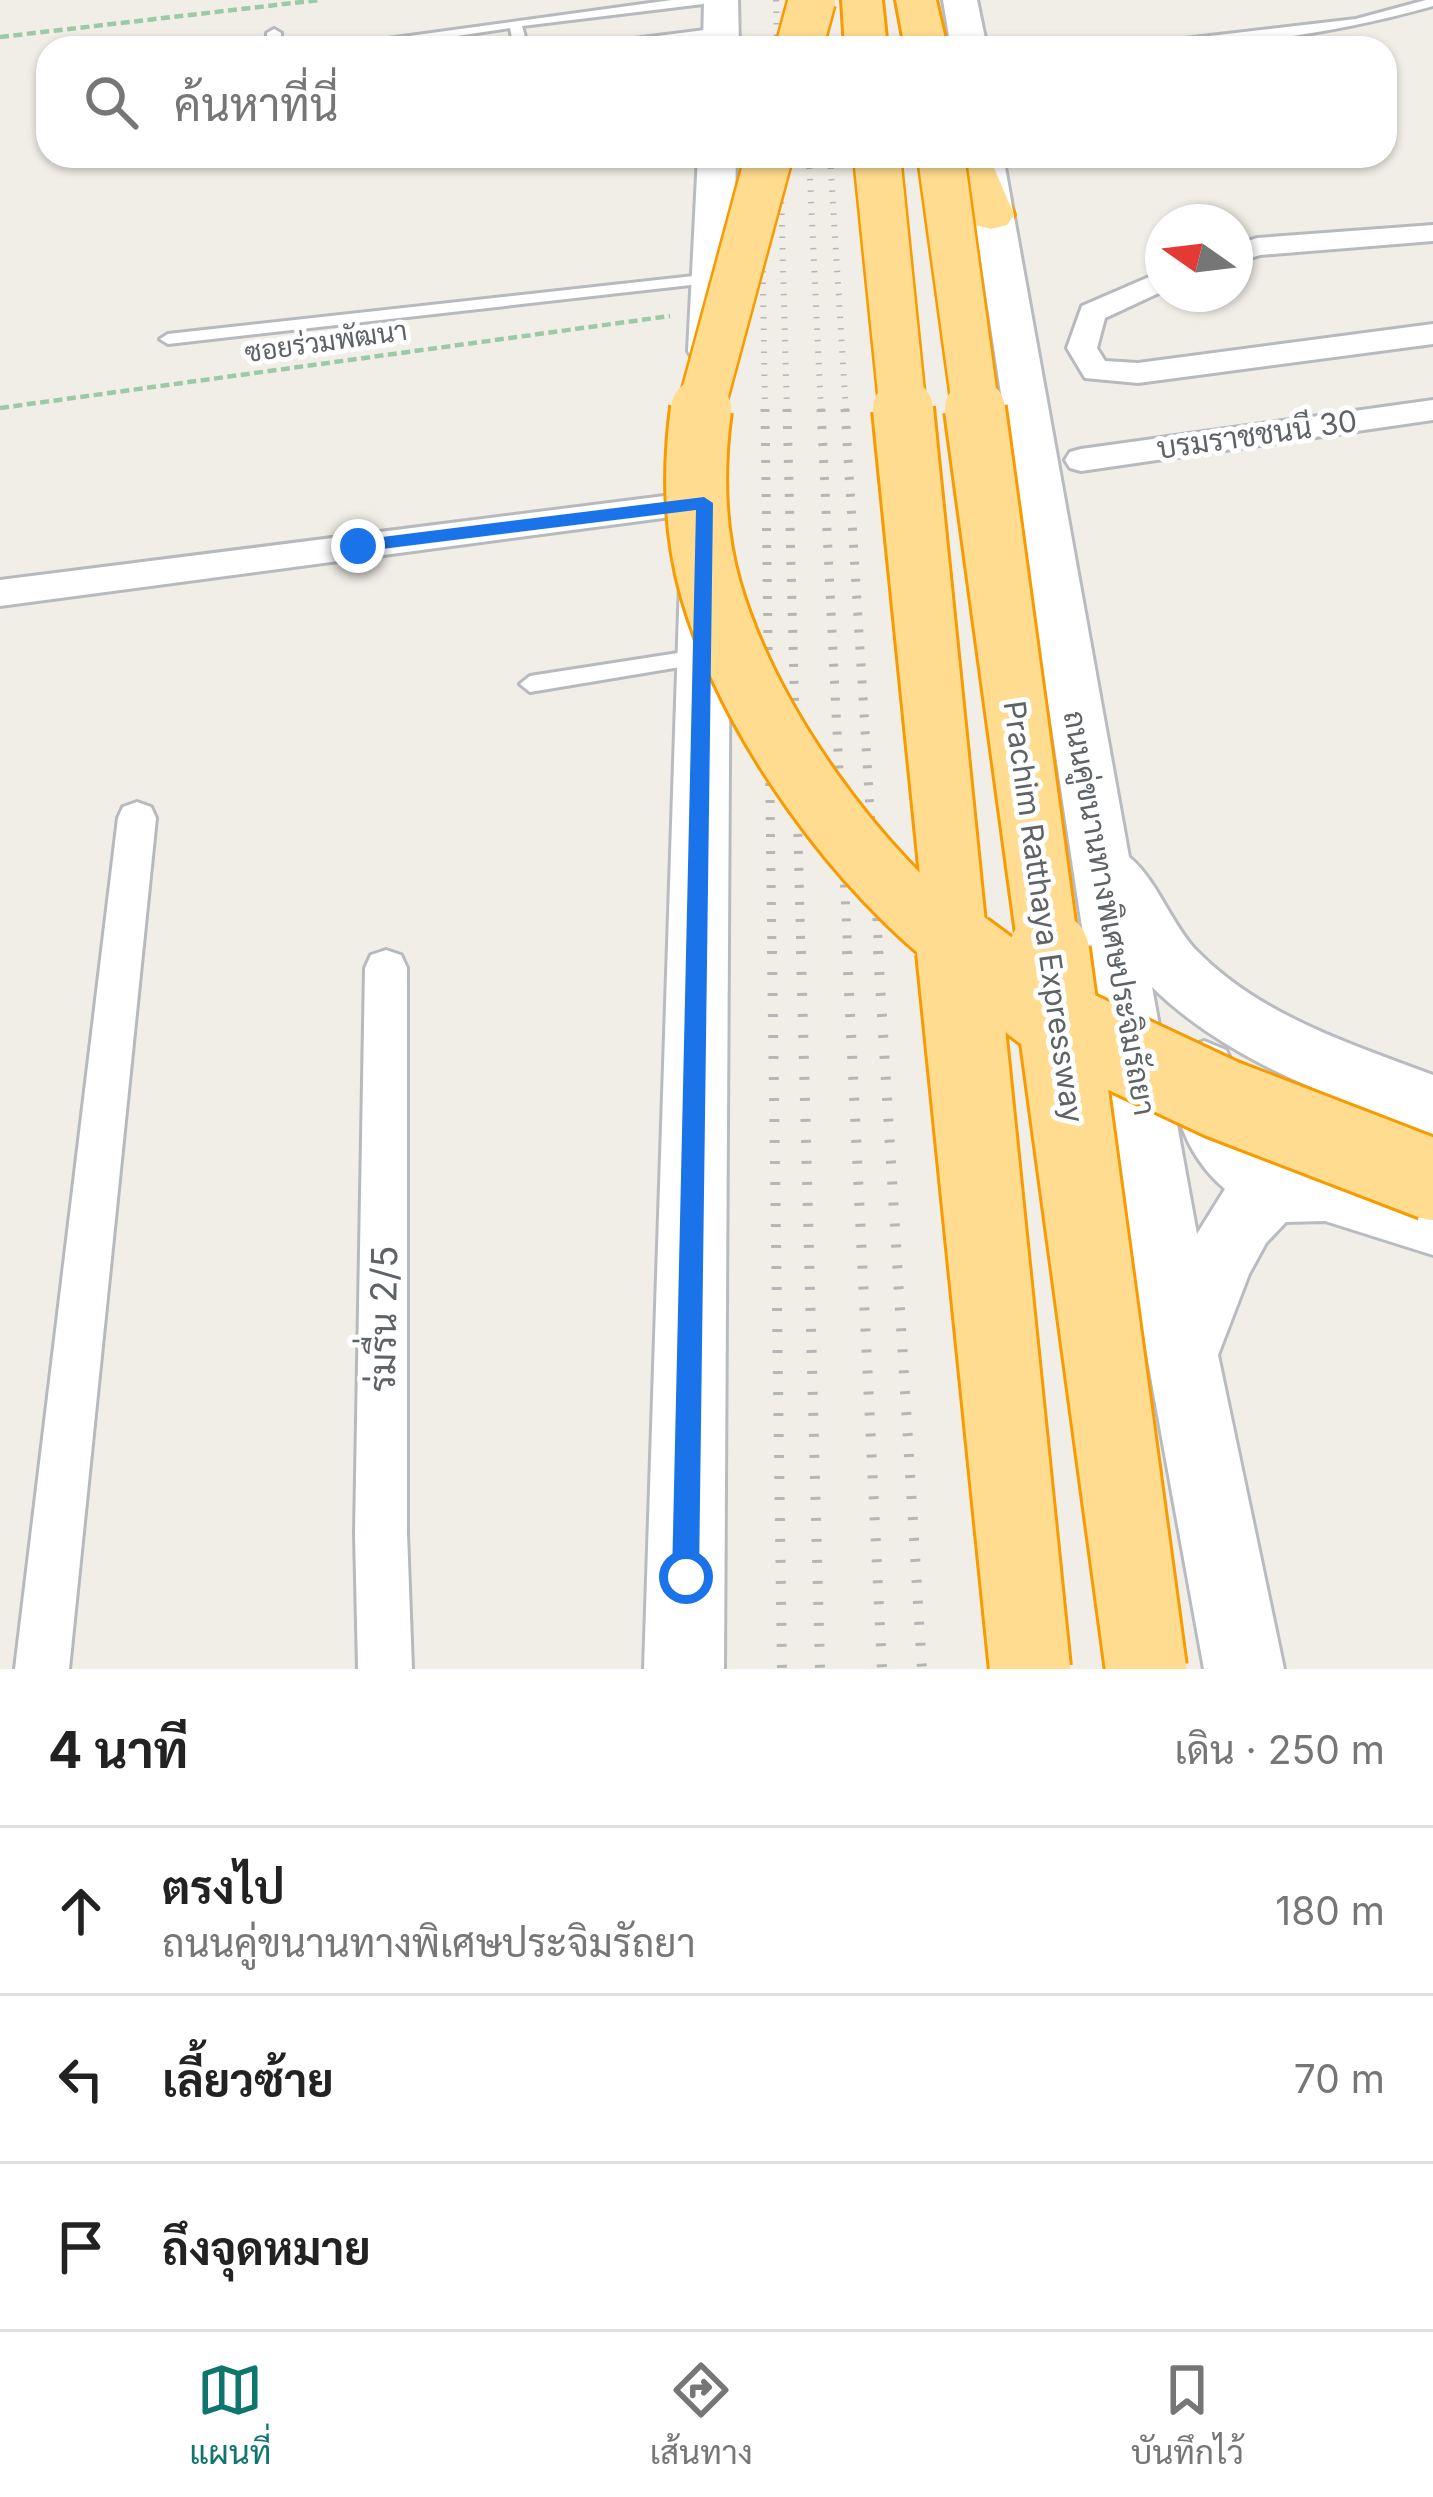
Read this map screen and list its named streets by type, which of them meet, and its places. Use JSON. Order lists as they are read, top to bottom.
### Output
{
  "streets": {
    "highway": ["Prachim Ratthaya Expressway"],
    "main road": ["ถนนคู่ขนานทางพิเศษประจิมรัถยา"],
    "street": ["บรมราชชนนี 30", "ร่มรื่น 2/5"],
    "path": ["ซอยร่วมพัฒนา"]
  },
  "north": "left",
  "page": {
    "search": "ค้นหาที่นี่",
    "heading": ["4 นาที", "เดิน · 250 m"],
    "list": [
      ["ตรงไป", "ถนนคู่ขนานทางพิเศษประจิมรัถยา", "180 m"],
      ["เลี้ยวซ้าย", "70 m"],
      "ถึงจุดหมาย"
    ],
    "nav": ["แผนที่", "เส้นทาง", "บันทึกไว้"]
  }
}
